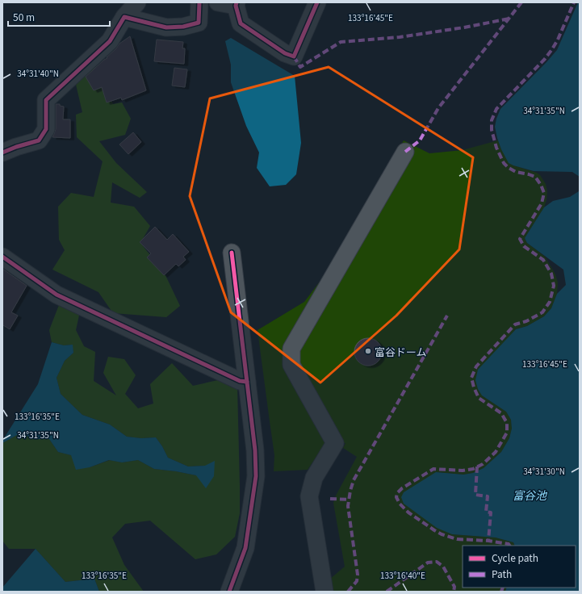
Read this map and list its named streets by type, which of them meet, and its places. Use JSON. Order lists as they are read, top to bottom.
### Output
{
  "water": ["富谷池"],
  "places": ["富谷ドーム"],
  "legend": ["Cycle path", "Path"],
  "scale_bar": "50 m",
  "coordinates": [
    "133°16'45\"E",
    "34°31'40\"N",
    "34°31'35\"N",
    "133°16'35\"E",
    "34°31'30\"N",
    "133°16'40\"E"
  ]
}
